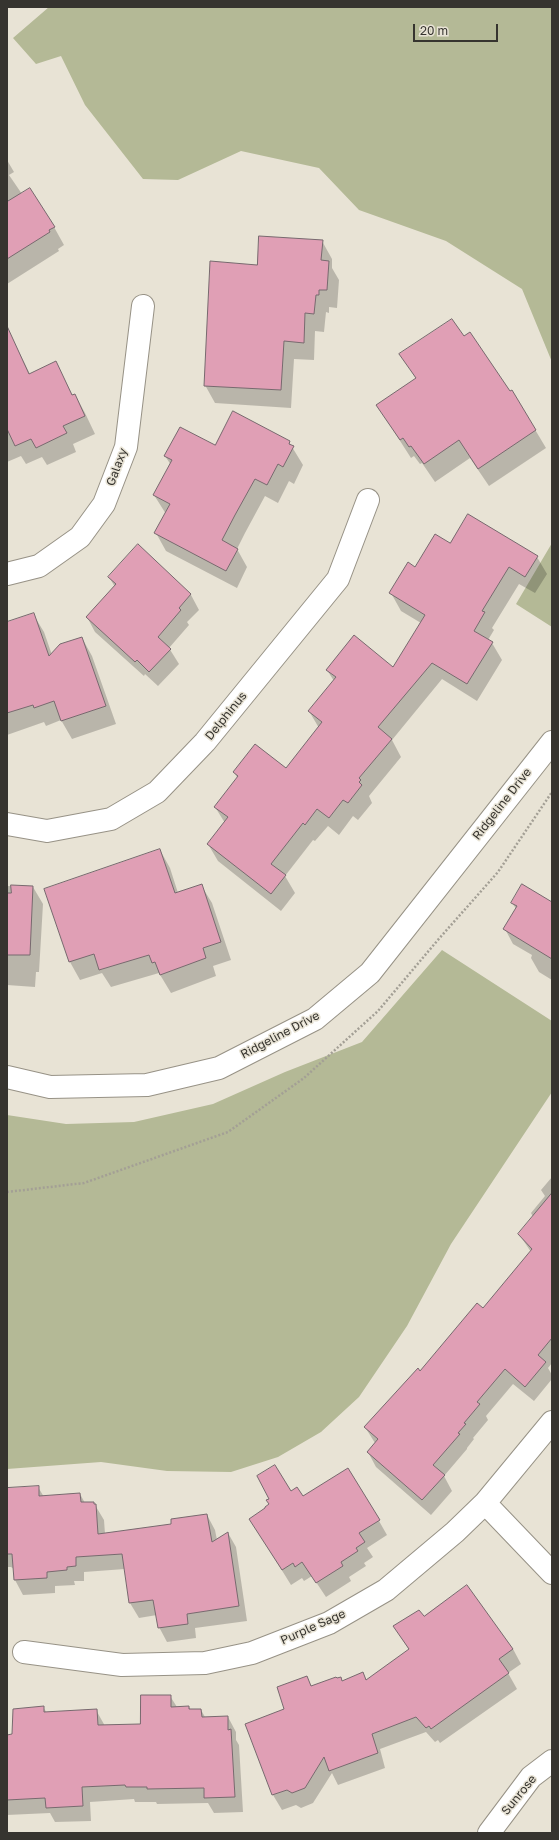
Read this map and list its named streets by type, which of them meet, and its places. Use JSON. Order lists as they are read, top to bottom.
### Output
{
  "streets": {
    "street": [
      "Galaxy",
      "Delphinus",
      "Ridgeline Drive",
      "Purple Sage",
      "Sunrose"
    ]
  },
  "scale_bar": "20 m"
}
